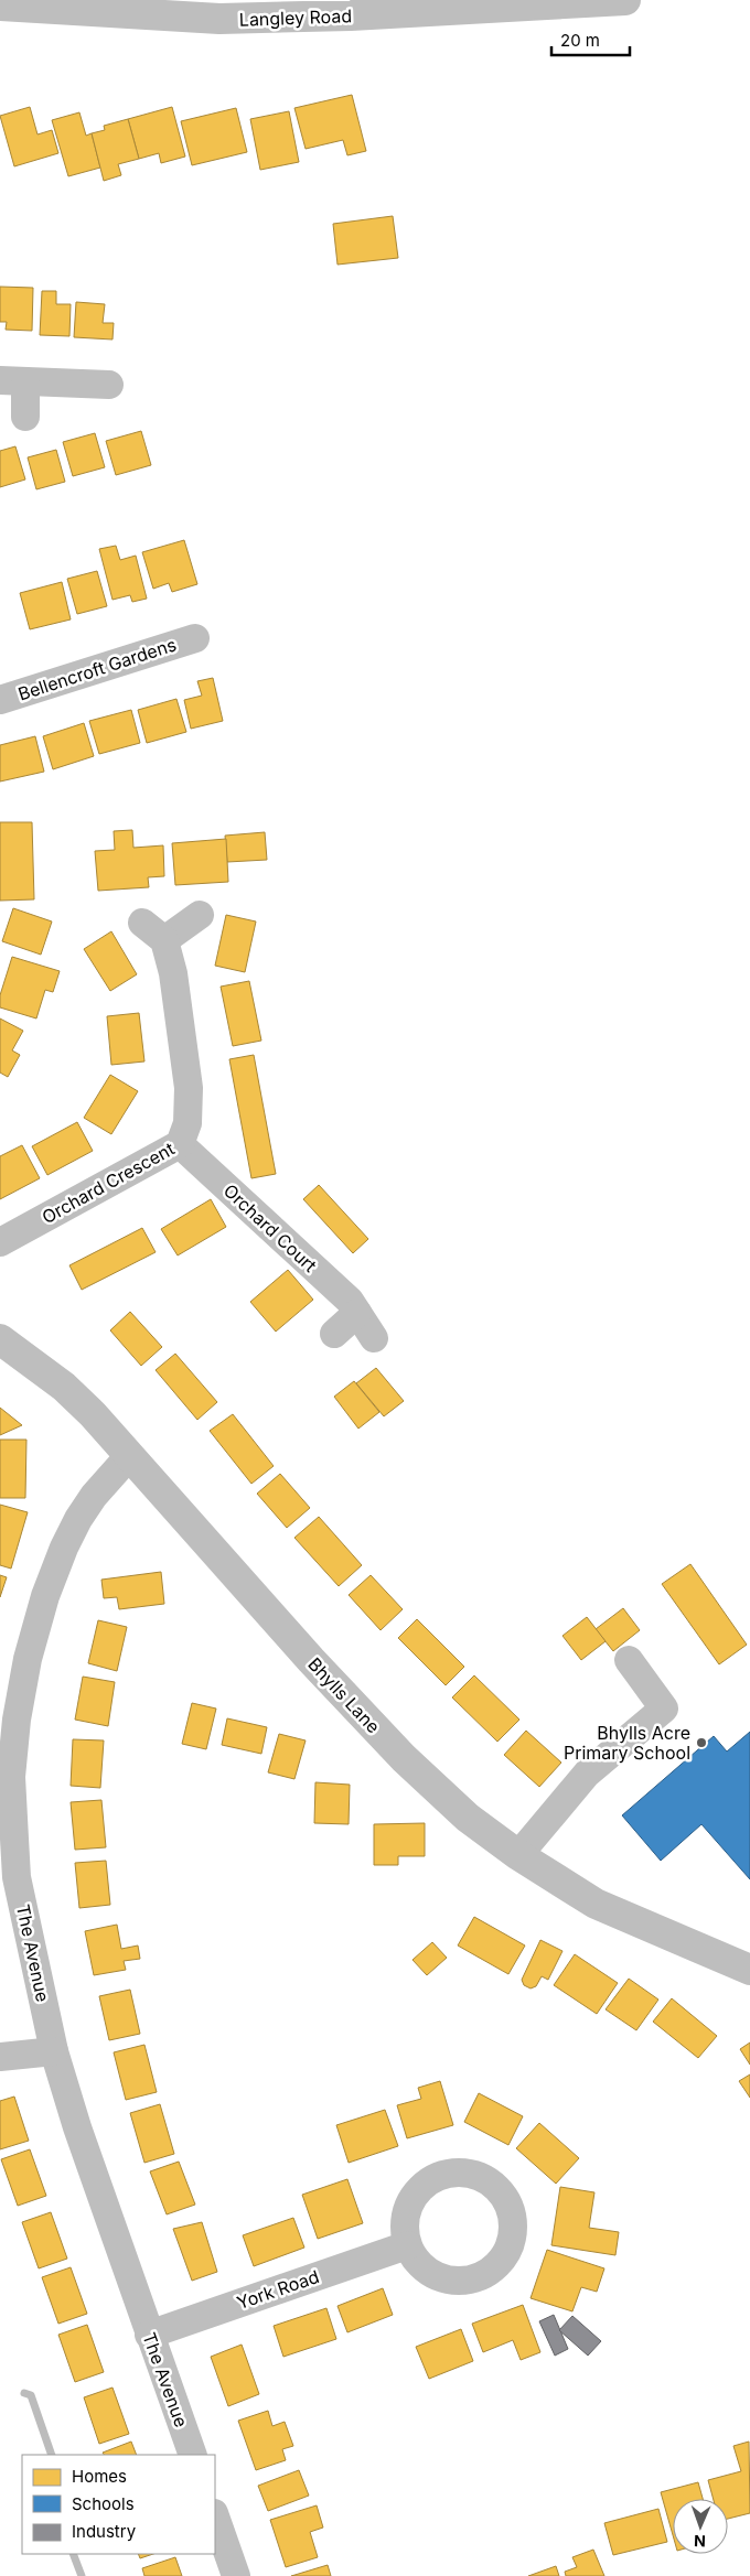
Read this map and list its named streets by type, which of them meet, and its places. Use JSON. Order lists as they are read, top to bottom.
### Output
{
  "streets": {
    "street": [
      "Langley Road",
      "Bellencroft Gardens",
      "Orchard Crescent",
      "Orchard Court",
      "Bhylls Lane",
      "The Avenue",
      "York Road"
    ]
  },
  "crossings": [
    ["Orchard Crescent", "Orchard Court"],
    ["Bhylls Lane", "The Avenue"],
    ["The Avenue", "York Road"]
  ],
  "places": ["Bhylls Acre Primary School"],
  "legend": ["Homes", "Schools", "Industry"],
  "scale_bar": "20 m",
  "north": "bottom"
}
